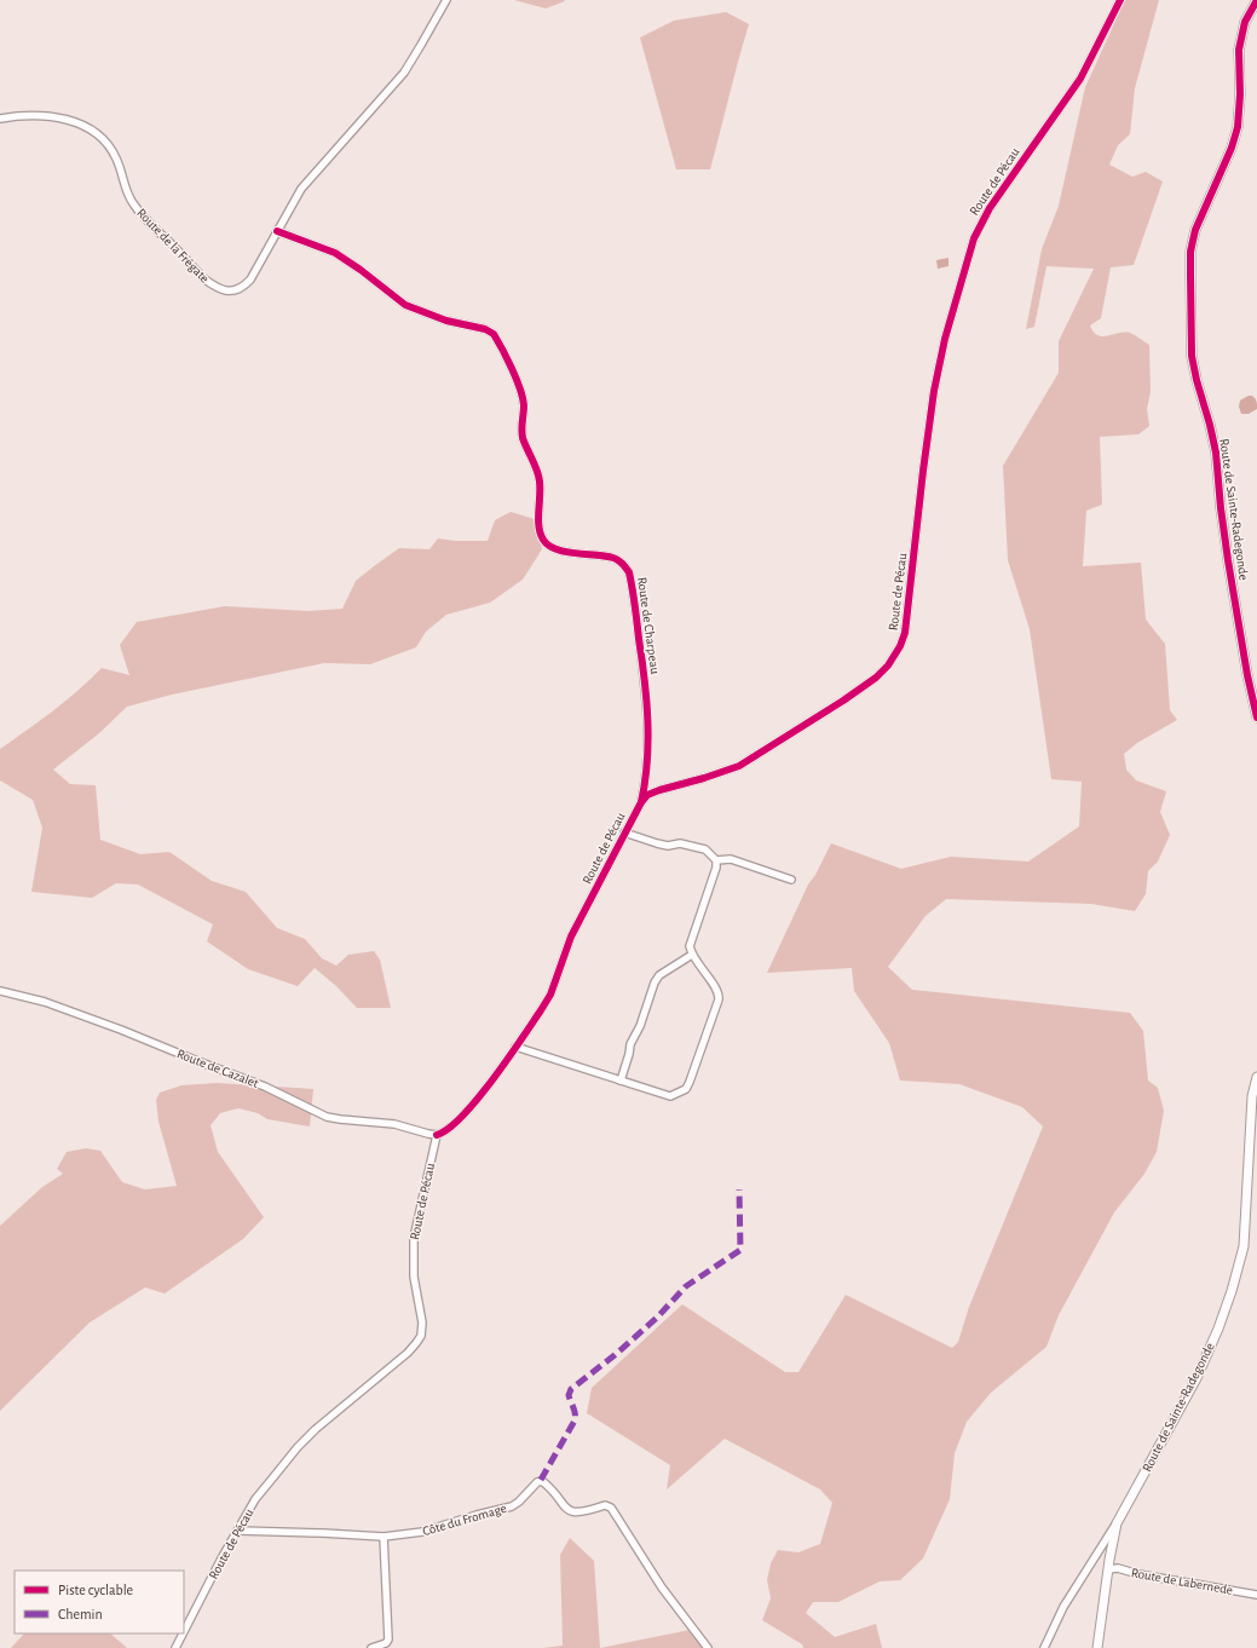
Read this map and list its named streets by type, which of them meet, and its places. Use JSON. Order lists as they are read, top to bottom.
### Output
{
  "streets": {
    "street": [
      "Route de Pécau",
      "Route de la Frégate",
      "Route de Sainte-Radegonde",
      "Route de Charpeau",
      "Route de Cazalet",
      "Côte du Fromage",
      "Route de Labernede"
    ]
  },
  "crossings": [
    ["Route de Pécau", "Route de Charpeau"],
    ["Route de Pécau", "Route de Cazalet"],
    ["Route de Pécau", "Côte du Fromage"],
    ["Route de la Frégate", "Route de Charpeau"],
    ["Route de Sainte-Radegonde", "Route de Labernede"]
  ],
  "legend": ["Piste cyclable", "Chemin"]
}
